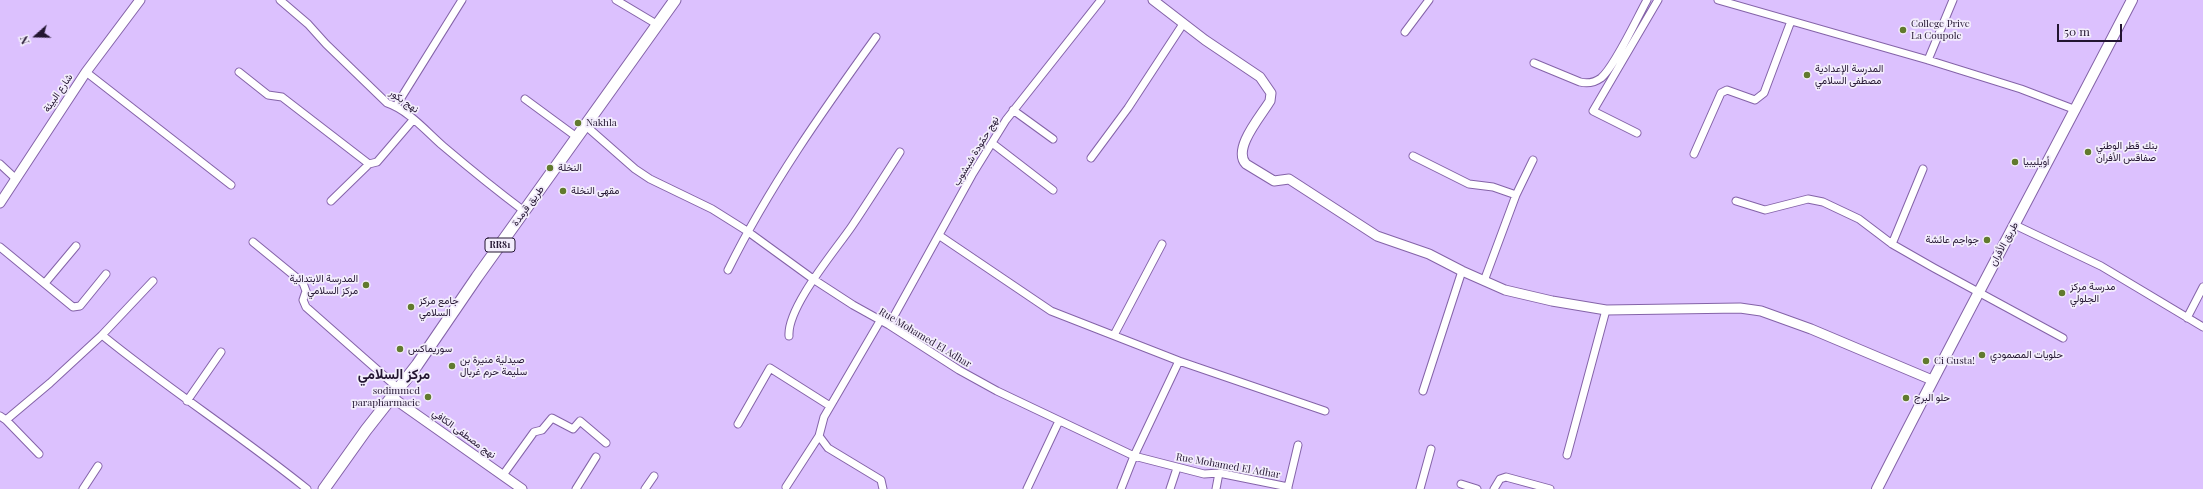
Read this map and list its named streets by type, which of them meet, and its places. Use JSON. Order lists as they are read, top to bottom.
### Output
{
  "streets": {
    "main road": ["طريق قرمدة", "طريق الأفران", "RR81"],
    "street": [
      "شارع البيئة",
      "نهج بكور",
      "نهج حمّودة شبشوب",
      "Rue Mohamed El Adhar",
      "نهج مصطفى الكافي"
    ]
  },
  "crossings": [
    ["نهج بكور", "طريق قرمدة"],
    ["نهج حمّودة شبشوب", "Rue Mohamed El Adhar"],
    ["طريق قرمدة", "Rue Mohamed El Adhar"],
    ["طريق قرمدة", "نهج مصطفى الكافي"]
  ],
  "districts": ["مركز السلامي"],
  "places": [
    "College Prive La Coupole",
    "المدرسة الإعدادية مصطفى السلامي",
    "Nakhla",
    "بنك قطر الوطني صفاقس الأفران",
    "أويليبيا",
    "النخلة",
    "مقهى النخلة",
    "جواجم عائشة",
    "المدرسة الابتدائية مركز السلامي",
    "مدرسة مركز الجلولي",
    "جامع مركز السلامي",
    "سوريماكس",
    "حلويات المصمودي",
    "Ci Gusta!",
    "صيدلية منيرة بن سليمة حرم غربال",
    "sodimmed parapharmacie",
    "حلو البرج"
  ],
  "scale_bar": "50 m",
  "north": "left"
}
